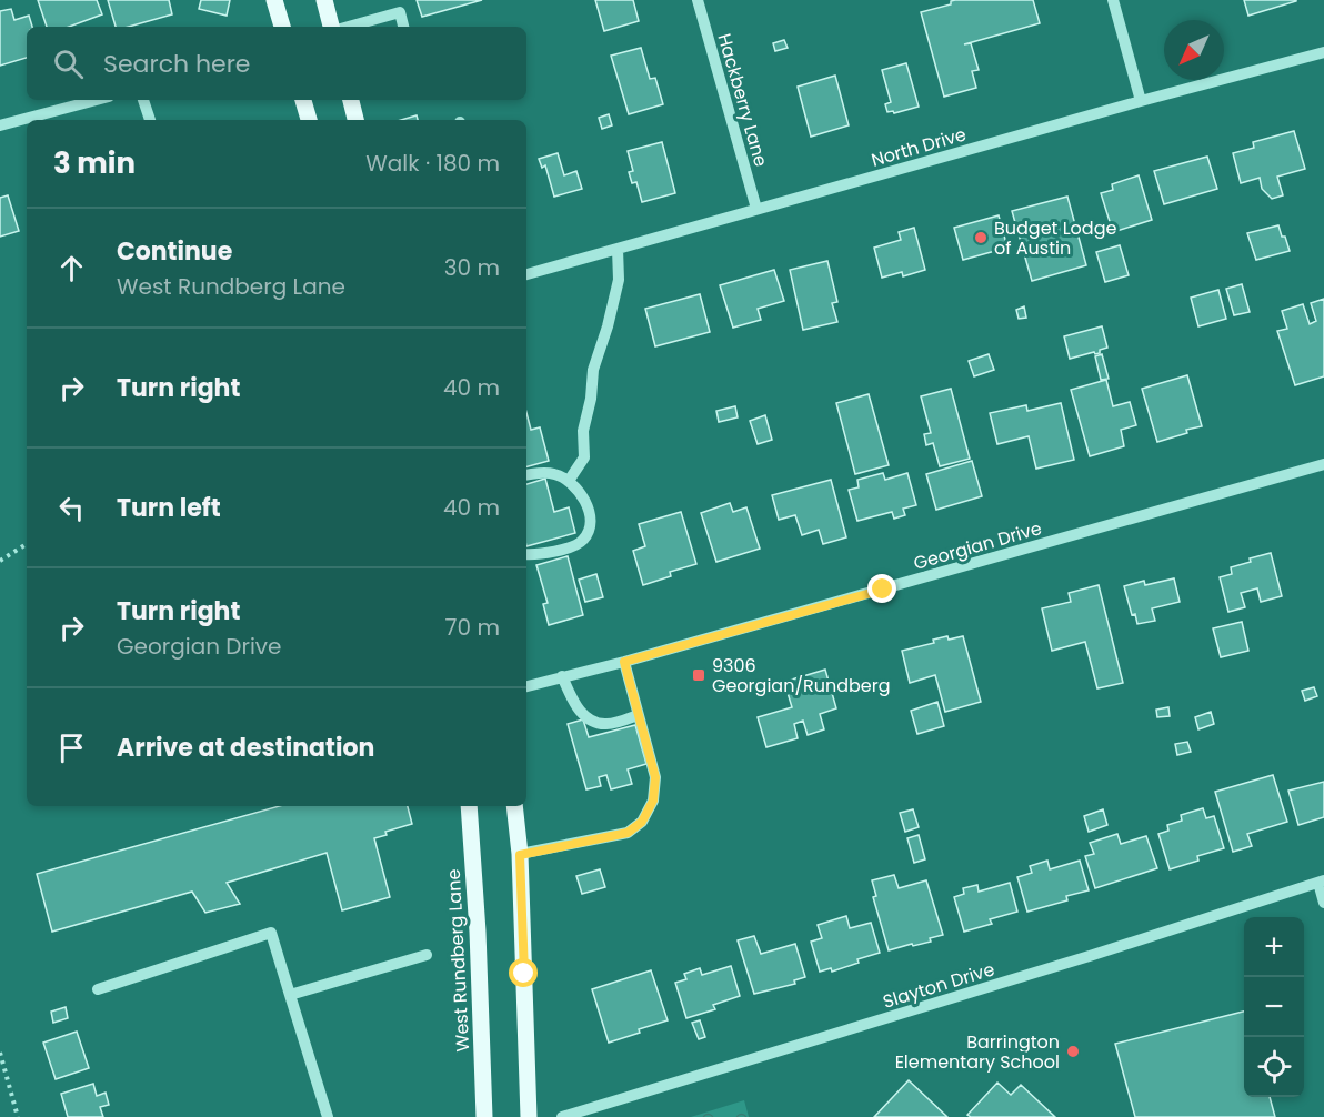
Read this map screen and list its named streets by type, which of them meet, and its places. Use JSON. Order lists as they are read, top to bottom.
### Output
{
  "streets": {
    "main road": ["West Rundberg Lane"],
    "street": [
      "Hackberry Lane",
      "North Drive",
      "Georgian Drive",
      "Slayton Drive"
    ]
  },
  "crossings": [
    ["Hackberry Lane", "North Drive"]
  ],
  "places": {
    "other": ["Budget Lodge of Austin", "Barrington Elementary School"],
    "transit": ["9306 Georgian/Rundberg"]
  },
  "north": "bottom left",
  "page": {
    "search": "Search here",
    "heading": ["3 min", "Walk · 180 m"],
    "list": [
      ["Continue", "West Rundberg Lane", "30 m"],
      ["Turn right", "40 m"],
      ["Turn left", "40 m"],
      ["Turn right", "Georgian Drive", "70 m"],
      "Arrive at destination"
    ],
    "map_buttons": ["+", "−"]
  }
}
